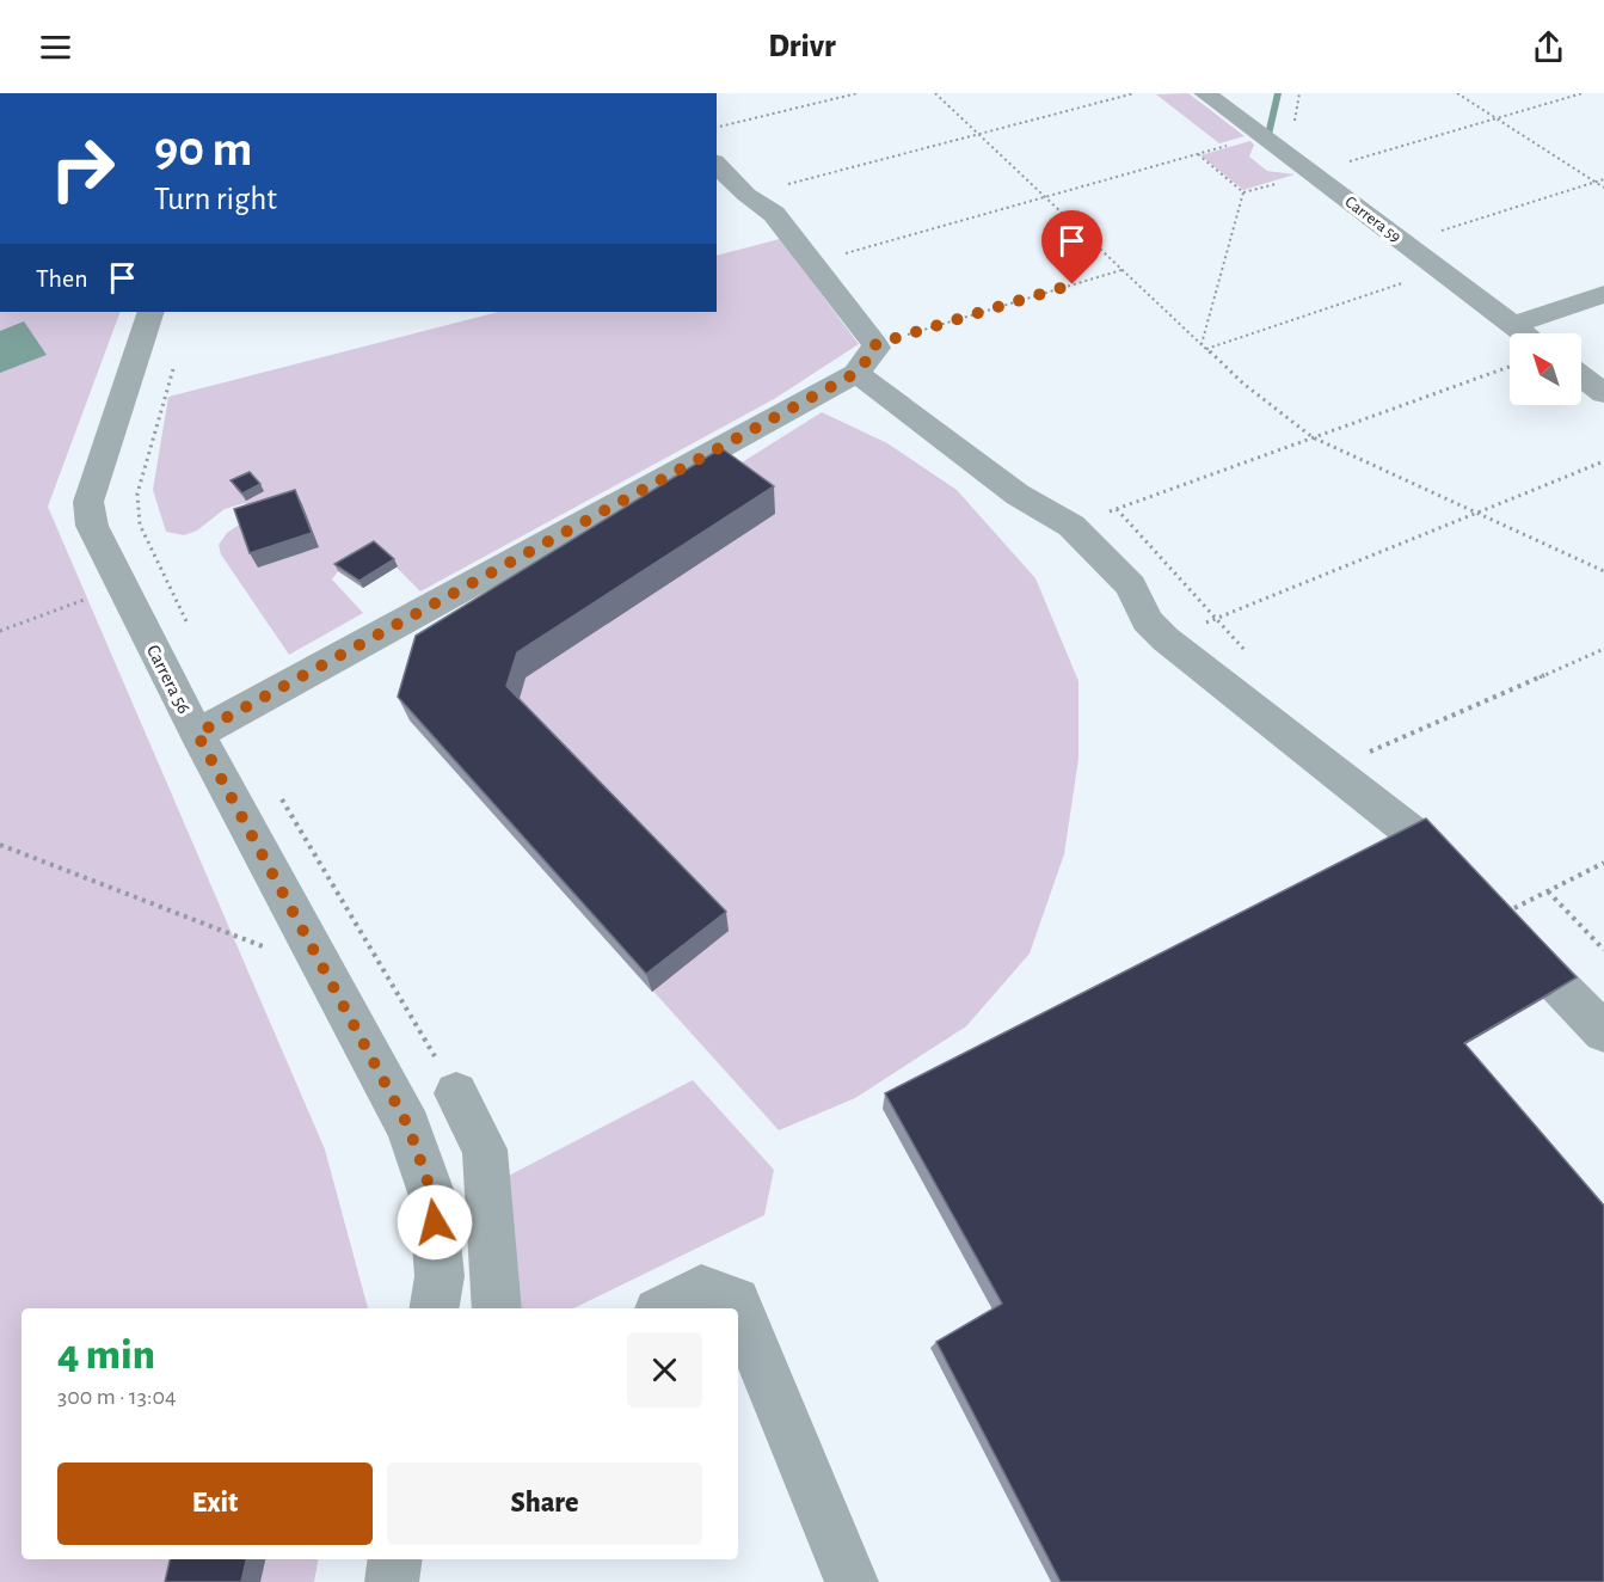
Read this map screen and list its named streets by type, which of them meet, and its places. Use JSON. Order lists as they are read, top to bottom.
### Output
{
  "streets": {
    "street": ["Carrera 59", "Carrera 56"]
  },
  "north": "top left",
  "page": {
    "header": "Drivr",
    "turn": ["90 m", "Turn right"],
    "then": "Then",
    "heading": ["4 min", "300 m · 13:04"],
    "buttons": ["Exit", "Share"]
  }
}
